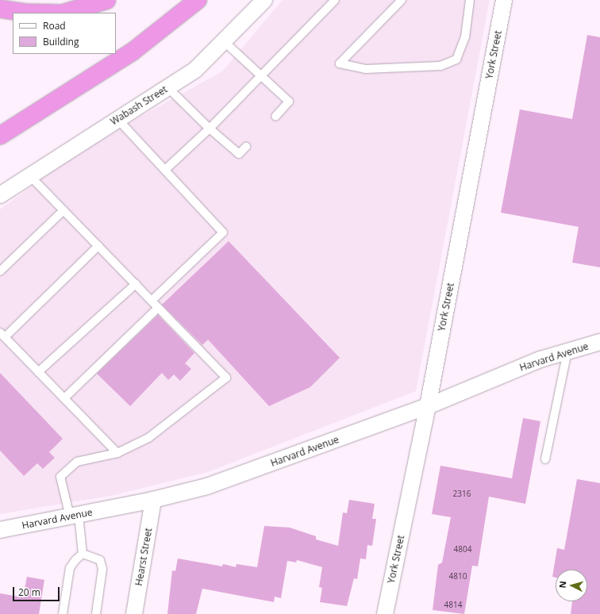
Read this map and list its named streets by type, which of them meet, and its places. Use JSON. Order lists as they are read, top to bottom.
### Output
{
  "streets": {
    "street": [
      "York Street",
      "Wabash Street",
      "Harvard Avenue",
      "Hearst Street"
    ]
  },
  "crossings": [
    ["York Street", "Harvard Avenue"],
    ["Harvard Avenue", "Hearst Street"]
  ],
  "house_numbers": [
    "2316",
    "4804",
    "4810",
    "4814"
  ],
  "legend": ["Road", "Building"],
  "scale_bar": "20 m",
  "north": "left"
}
